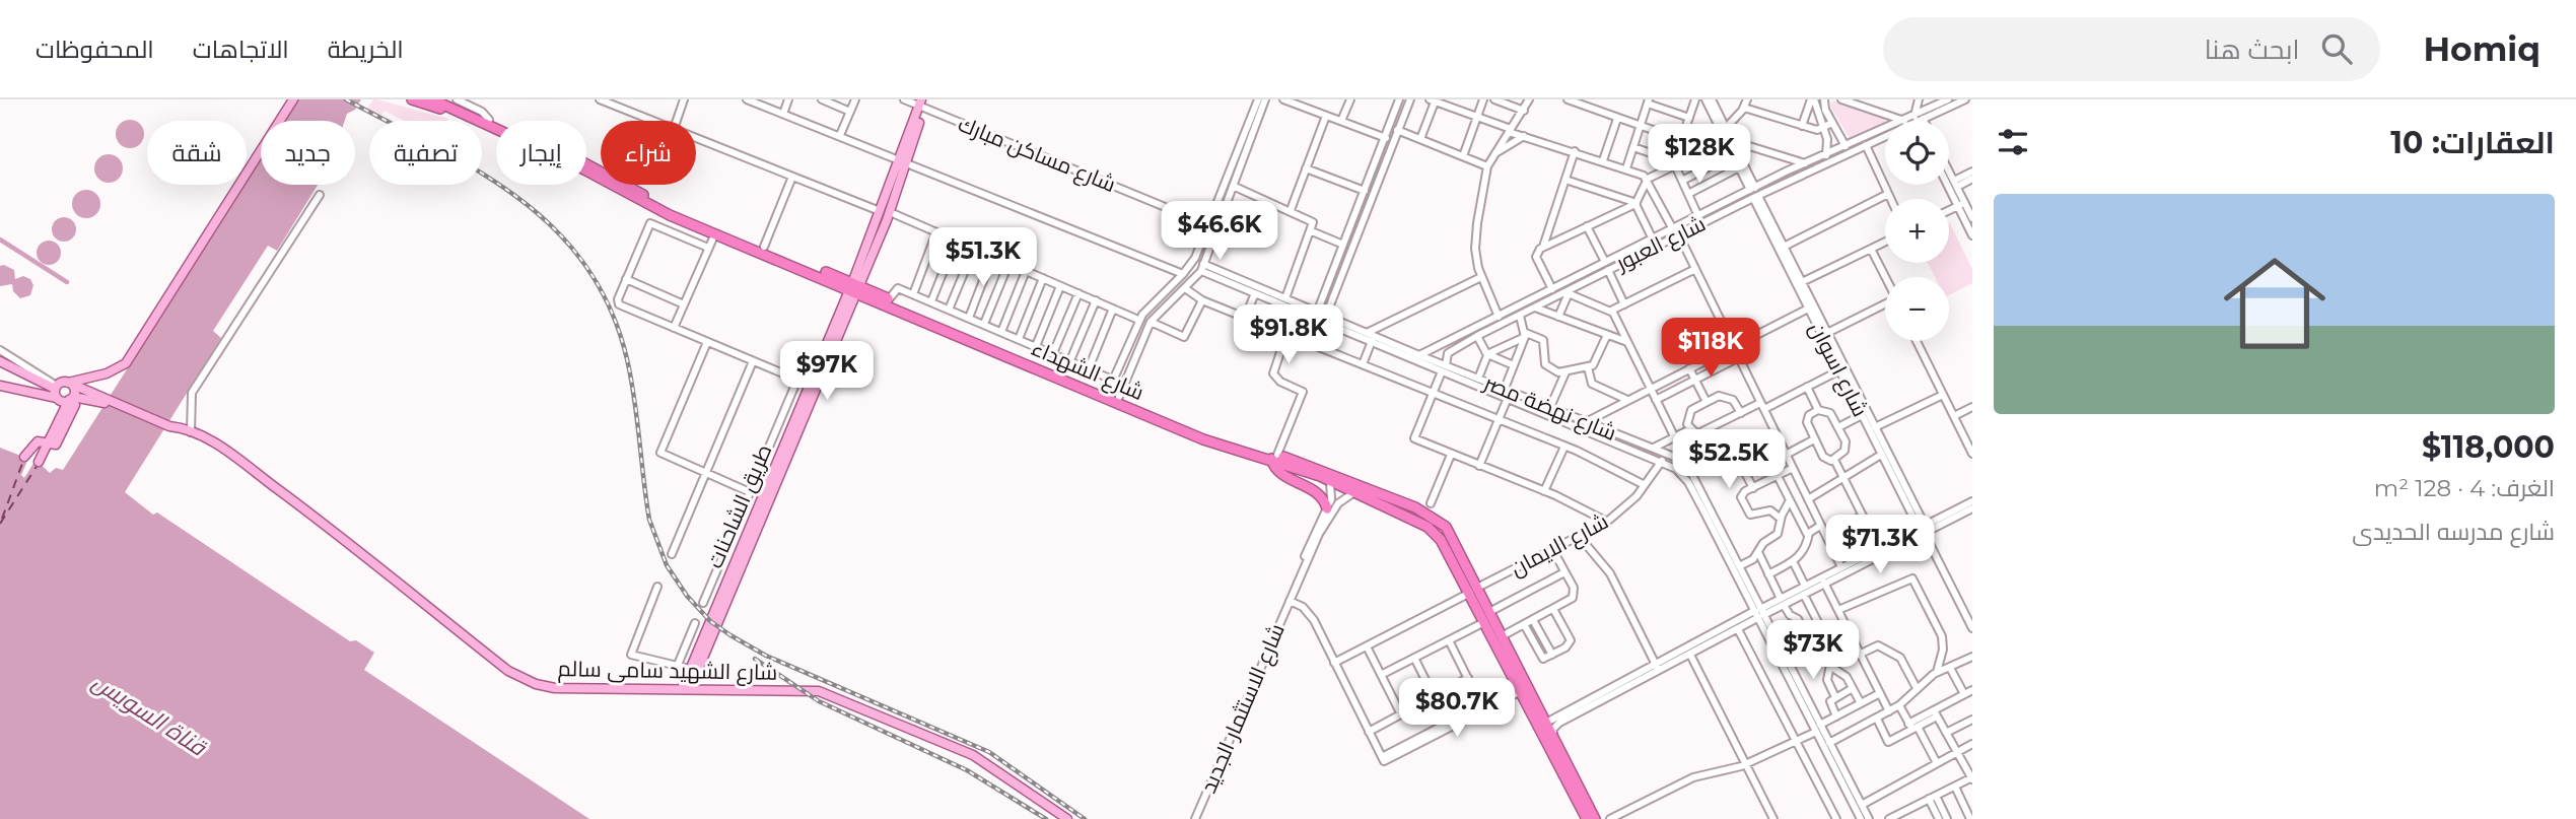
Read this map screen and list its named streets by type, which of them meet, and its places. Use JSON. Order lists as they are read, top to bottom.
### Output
{
  "streets": {
    "highway": ["شارع الشهداء"],
    "main road": ["طريق الشاحنات", "شارع الشهيد سامى سالم"],
    "street": [
      "شارع مساكن مبارك",
      "شارع العبور",
      "شارع اسوان",
      "شارع نهضة مصر",
      "شارع الايمان",
      "شارع الاستثمار الجديد"
    ]
  },
  "crossings": [
    ["شارع مساكن مبارك", "طريق الشاحنات"],
    ["شارع العبور", "شارع اسوان"],
    ["شارع العبور", "شارع نهضة مصر"],
    ["شارع الشهداء", "طريق الشاحنات"],
    ["شارع الشهداء", "شارع الايمان"],
    ["شارع الشهداء", "شارع الاستثمار الجديد"],
    ["شارع نهضة مصر", "شارع الايمان"],
    ["طريق الشاحنات", "شارع الشهيد سامى سالم"]
  ],
  "water": ["قناة السويس"],
  "page": {
    "header": "Homiq",
    "search": "ابحث هنا",
    "nav": ["الخريطة", "الاتجاهات", "المحفوظات"],
    "heading": "العقارات: 10",
    "map_buttons": ["+", "−"],
    "chip": [
      "شراء",
      "إيجار",
      "تصفية",
      "جديد",
      "شقة"
    ],
    "price": [
      "$128K",
      "$46.6K",
      "$51.3K",
      "$91.8K",
      "$118K",
      "$97K",
      "$52.5K",
      "$71.3K",
      "$73K",
      "$80.7K"
    ],
    "list": [
      {
        "name": "$118,000",
        "note": "الغرف: 4 · 128 m² · شارع مدرسه الحديدى"
      }
    ]
  }
}
